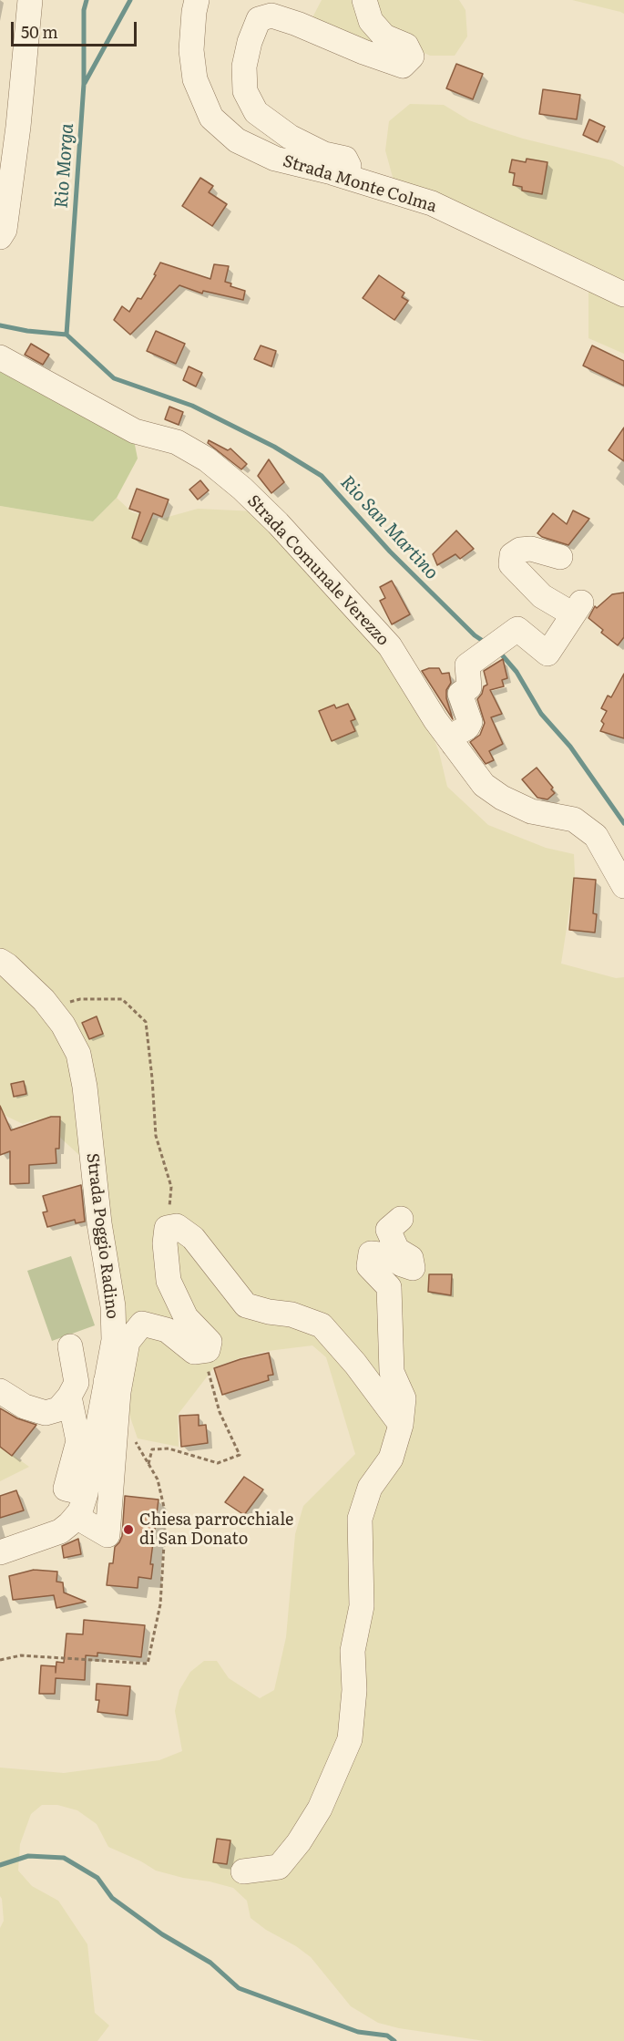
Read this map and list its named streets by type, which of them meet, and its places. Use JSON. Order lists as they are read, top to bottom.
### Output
{
  "streets": {
    "street": ["Strada Monte Colma", "Strada Comunale Verezzo", "Strada Poggio Radino"]
  },
  "water": ["Rio Morga", "Rio San Martino"],
  "places": ["Chiesa parrocchiale di San Donato"],
  "scale_bar": "50 m"
}
